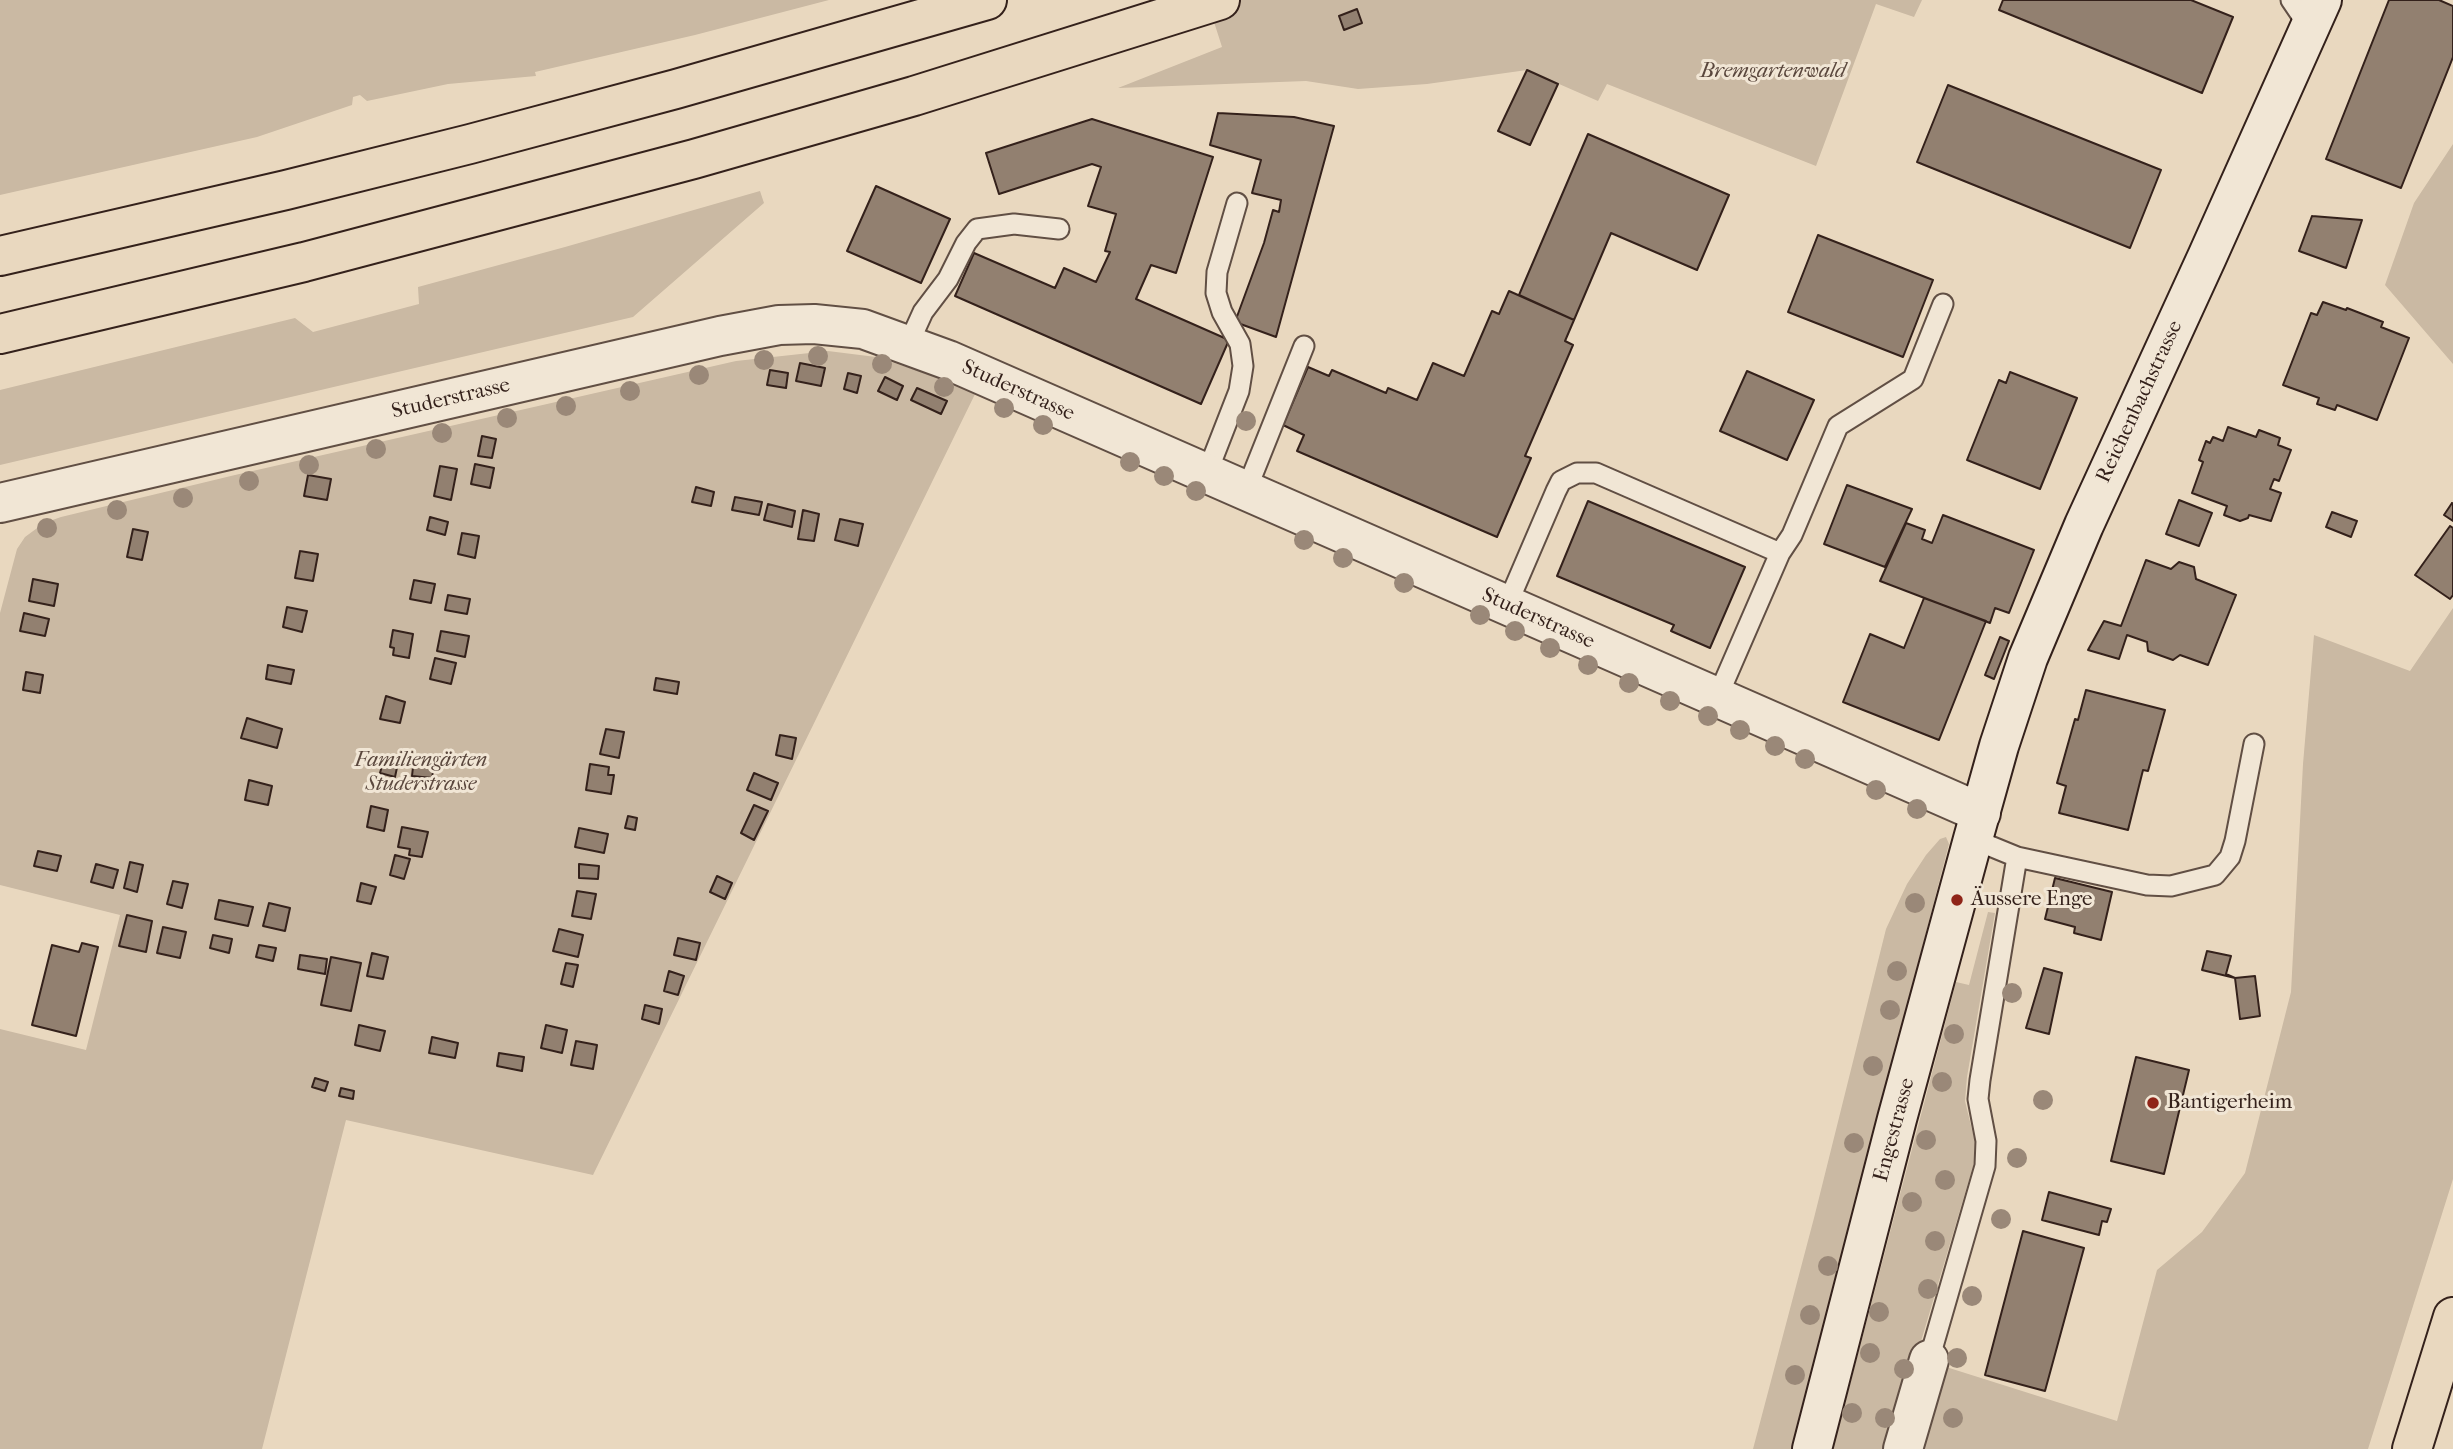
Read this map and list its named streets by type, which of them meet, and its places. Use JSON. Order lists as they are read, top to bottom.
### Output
{
  "streets": {
    "street": ["Studerstrasse", "Reichenbachstrasse", "Engestrasse"]
  },
  "crossings": [
    ["Studerstrasse", "Reichenbachstrasse"],
    ["Studerstrasse", "Engestrasse"],
    ["Reichenbachstrasse", "Engestrasse"]
  ],
  "parks": ["Bremgartenwald", "Familiengärten Studerstrasse"],
  "places": ["Äussere Enge", "Bantigerheim"]
}
